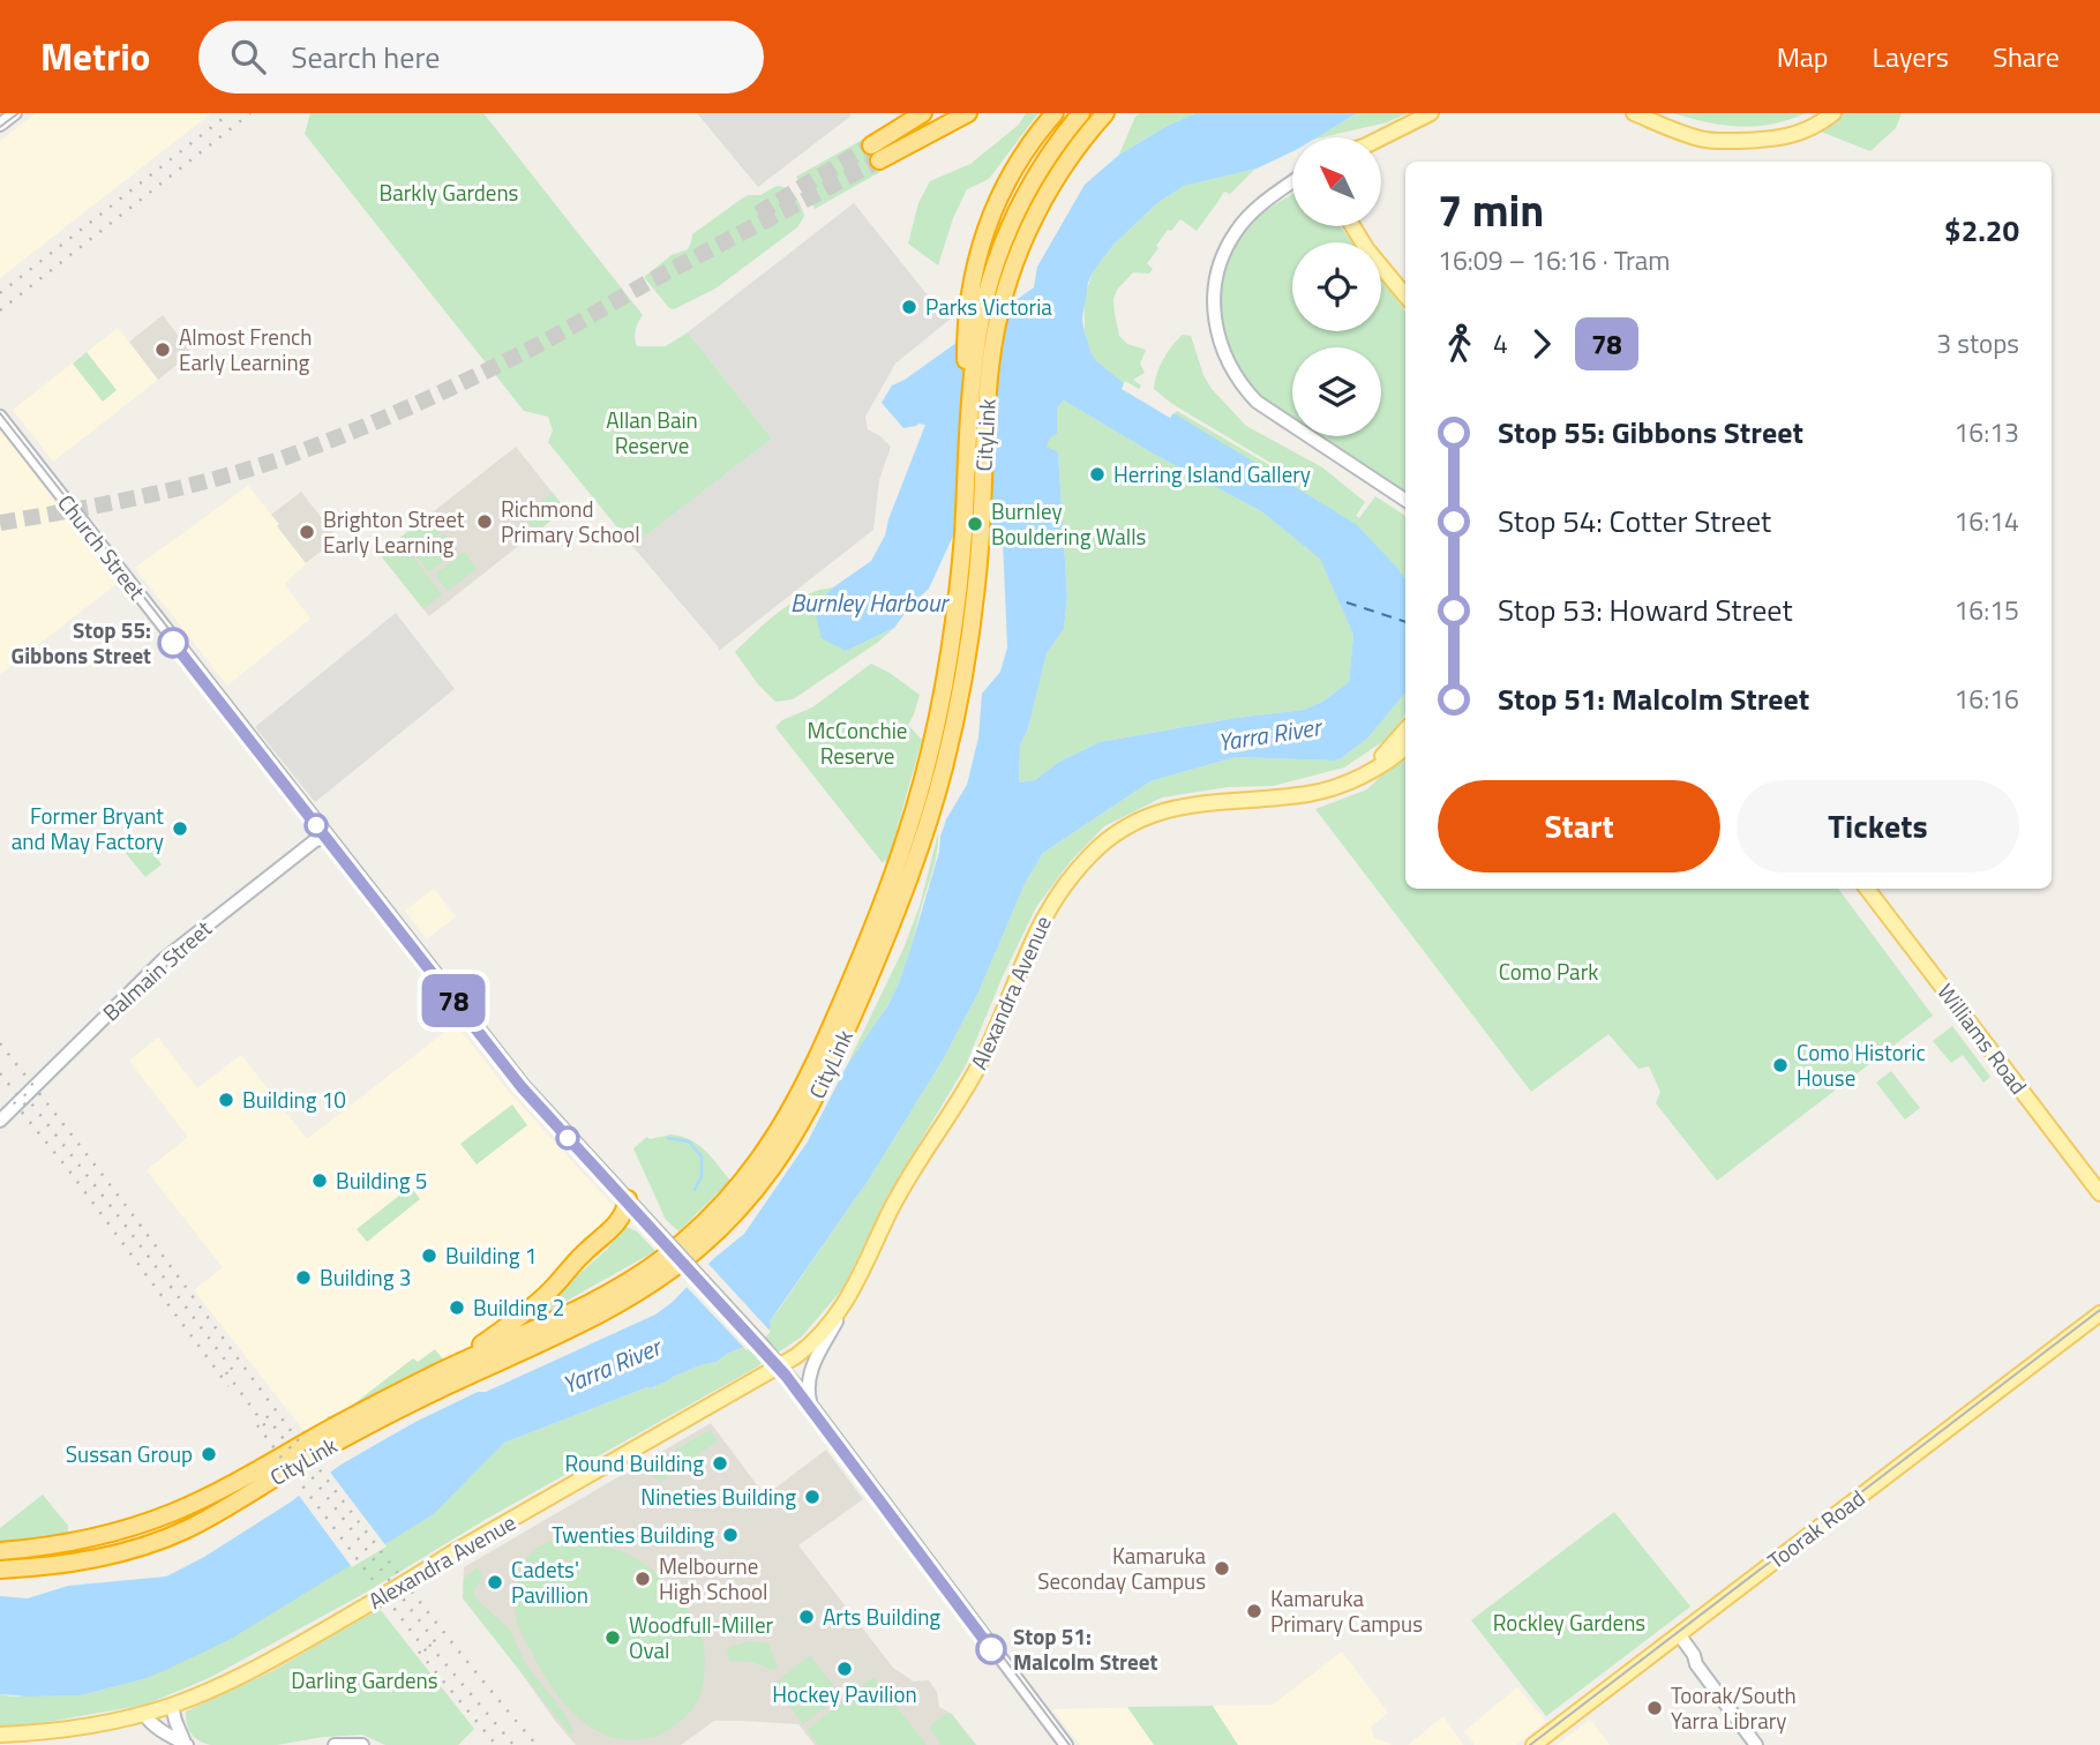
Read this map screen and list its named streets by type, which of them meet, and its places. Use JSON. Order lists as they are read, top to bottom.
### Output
{
  "streets": {
    "highway": ["CityLink"],
    "main road": [
      "Church Street",
      "Balmain Street",
      "Alexandra Avenue",
      "Williams Road",
      "Toorak Road"
    ]
  },
  "crossings": [
    ["Church Street", "Balmain Street"],
    ["Church Street", "Alexandra Avenue"]
  ],
  "water": ["Burnley Harbour", "Yarra River"],
  "parks": [
    "Barkly Gardens",
    "Allan Bain Reserve",
    "McConchie Reserve",
    "Como Park",
    "Rockley Gardens",
    "Darling Gardens"
  ],
  "places": [
    "Parks Victoria",
    "Almost French Early Learning",
    "Herring Island Gallery",
    "Richmond Primary School",
    "Burnley Bouldering Walls",
    "Brighton Street Early Learning",
    "Stop 55: Gibbons Street",
    "Former Bryant and May Factory",
    "Como Historic House",
    "Building 10",
    "Building 5",
    "Building 1",
    "Building 3",
    "Building 2",
    "Sussan Group",
    "Round Building",
    "Nineties Building",
    "Twenties Building",
    "Kamaruka Seconday Campus",
    "Melbourne High School",
    "Cadets' Pavillion",
    "Kamaruka Primary Campus",
    "Arts Building",
    "Woodfull-Miller Oval",
    "Stop 51: Malcolm Street",
    "Hockey Pavilion",
    "Toorak/South Yarra Library"
  ],
  "lines": ["tram line 78"],
  "north": "top left",
  "page": {
    "header": "Metrio",
    "search": "Search here",
    "nav": ["Map", "Layers", "Share"],
    "on_map": "78",
    "heading": ["7 min", "16:09 – 16:16 · Tram", "$2.20"],
    "legs": ["4", "78", "3 stops"],
    "list": [
      {
        "name": "Stop 55: Gibbons Street",
        "value": "16:13"
      },
      {
        "name": "Stop 54: Cotter Street",
        "value": "16:14"
      },
      {
        "name": "Stop 53: Howard Street",
        "value": "16:15"
      },
      {
        "name": "Stop 51: Malcolm Street",
        "value": "16:16"
      }
    ],
    "buttons": ["Start", "Tickets"]
  }
}
